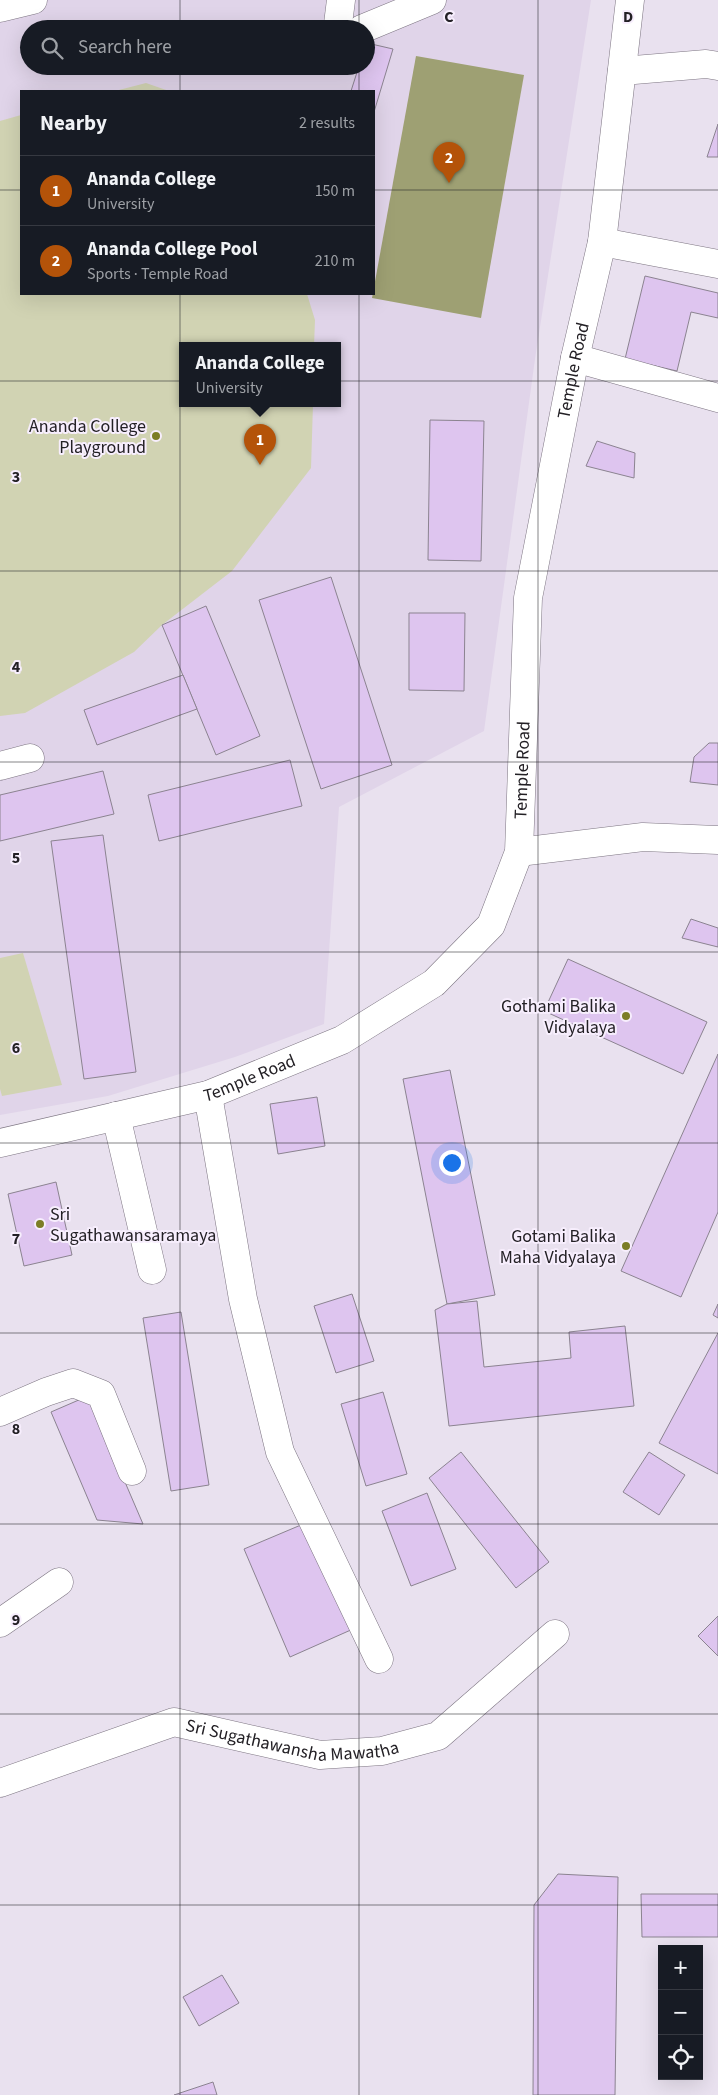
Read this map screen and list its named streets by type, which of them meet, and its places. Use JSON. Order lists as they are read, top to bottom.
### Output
{
  "streets": {
    "street": ["Temple Road", "Sri Sugathawansha Mawatha"]
  },
  "places": [
    "Ananda College Playground",
    "Gothami Balika Vidyalaya",
    "Sri Sugathawansaramaya",
    "Gotami Balika Maha Vidyalaya"
  ],
  "page": {
    "search": "Search here",
    "heading": ["Nearby", "2 results"],
    "pins": ["2", "1"],
    "list": [
      {
        "mark": "1",
        "name": "Ananda College",
        "note": "University",
        "value": "150 m"
      },
      {
        "mark": "2",
        "name": "Ananda College Pool",
        "note": "Sports · Temple Road",
        "value": "210 m"
      }
    ],
    "popup": ["Ananda College", "University"],
    "map_buttons": ["+", "−"]
  },
  "grid": {
    "columns": ["C", "D"],
    "rows": [
      "3",
      "4",
      "5",
      "6",
      "7",
      "8",
      "9"
    ]
  }
}
